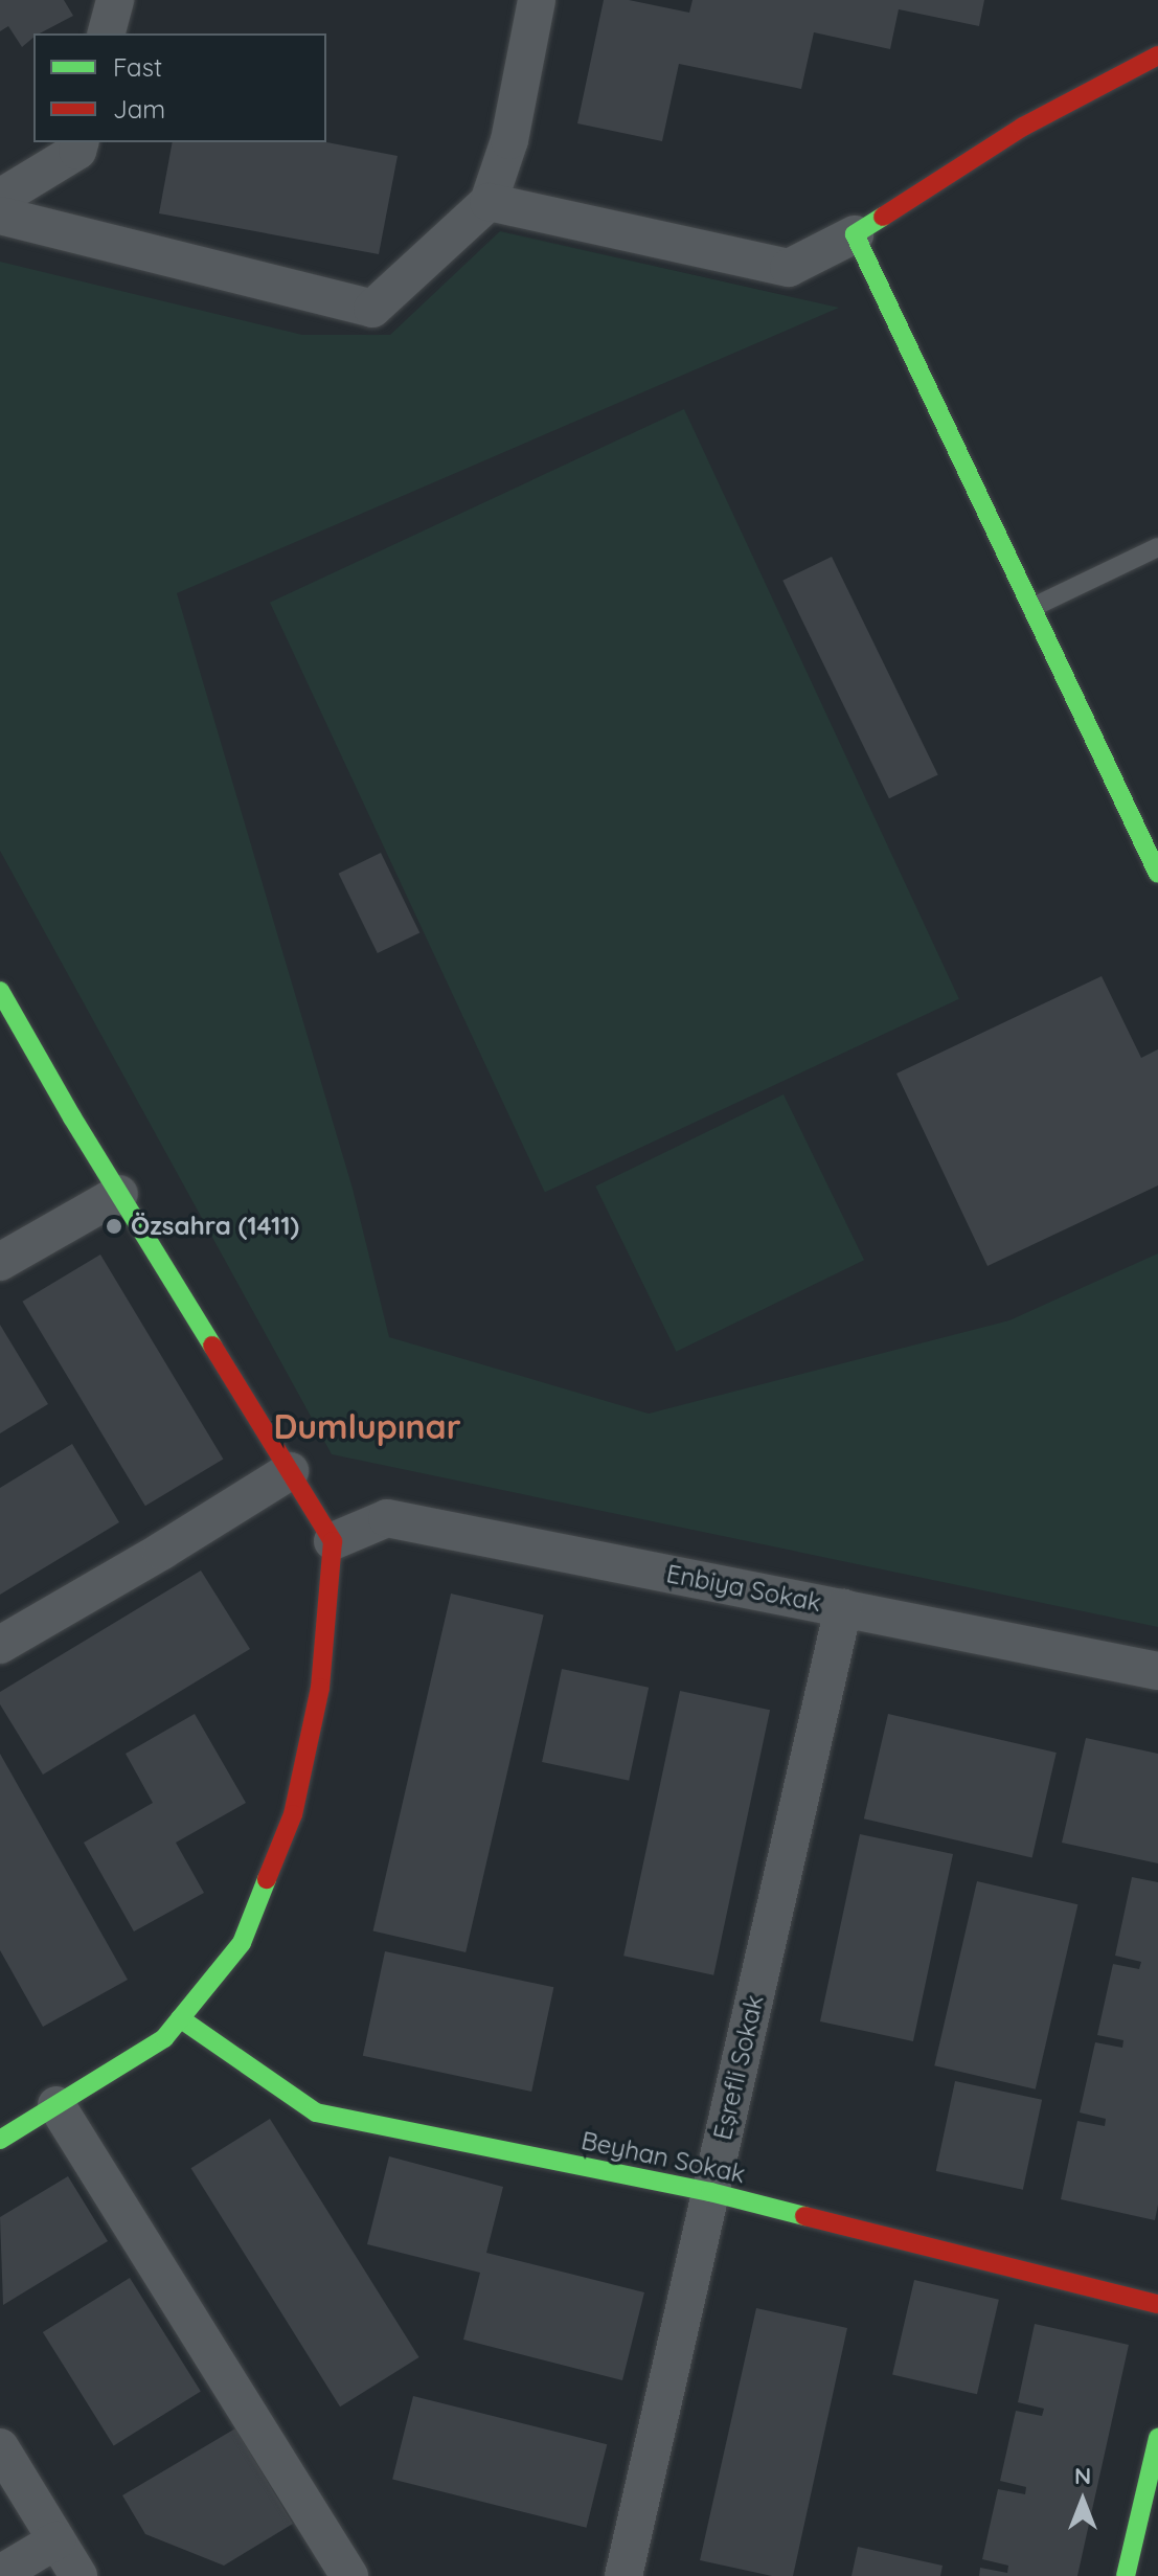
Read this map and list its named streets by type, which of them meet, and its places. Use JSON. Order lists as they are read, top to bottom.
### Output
{
  "streets": {
    "street": ["Enbiya Sokak", "Eşrefli Sokak", "Beyhan Sokak"]
  },
  "crossings": [
    ["Enbiya Sokak", "Eşrefli Sokak"],
    ["Eşrefli Sokak", "Beyhan Sokak"]
  ],
  "districts": ["Dumlupınar"],
  "places": ["Özsahra (1411)"],
  "legend": ["Fast", "Jam"],
  "north": "top"
}
